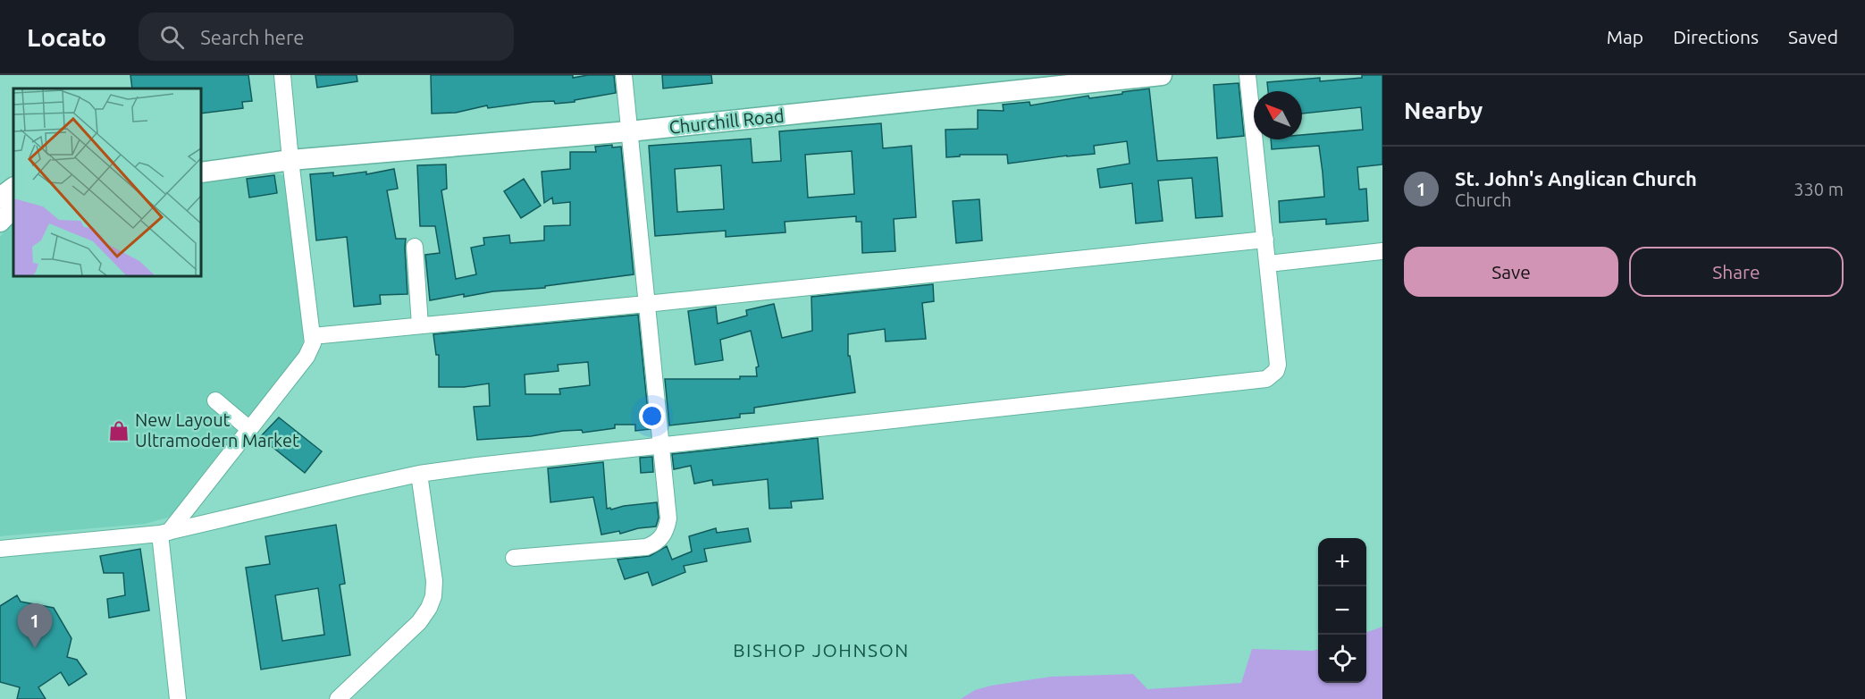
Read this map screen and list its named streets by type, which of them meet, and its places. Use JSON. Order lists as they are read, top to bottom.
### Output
{
  "streets": {
    "street": ["Churchill Road"]
  },
  "districts": ["BISHOP JOHNSON"],
  "places": {
    "shop": ["New Layout Ultramodern Market"]
  },
  "north": "top left",
  "page": {
    "header": "Locato",
    "search": "Search here",
    "nav": ["Map", "Directions", "Saved"],
    "heading": "Nearby",
    "list": [
      {
        "mark": "1",
        "name": "St. John's Anglican Church",
        "note": "Church",
        "value": "330 m"
      }
    ],
    "buttons": ["Save", "Share"],
    "map_buttons": ["+", "−"],
    "pins": "1"
  }
}
